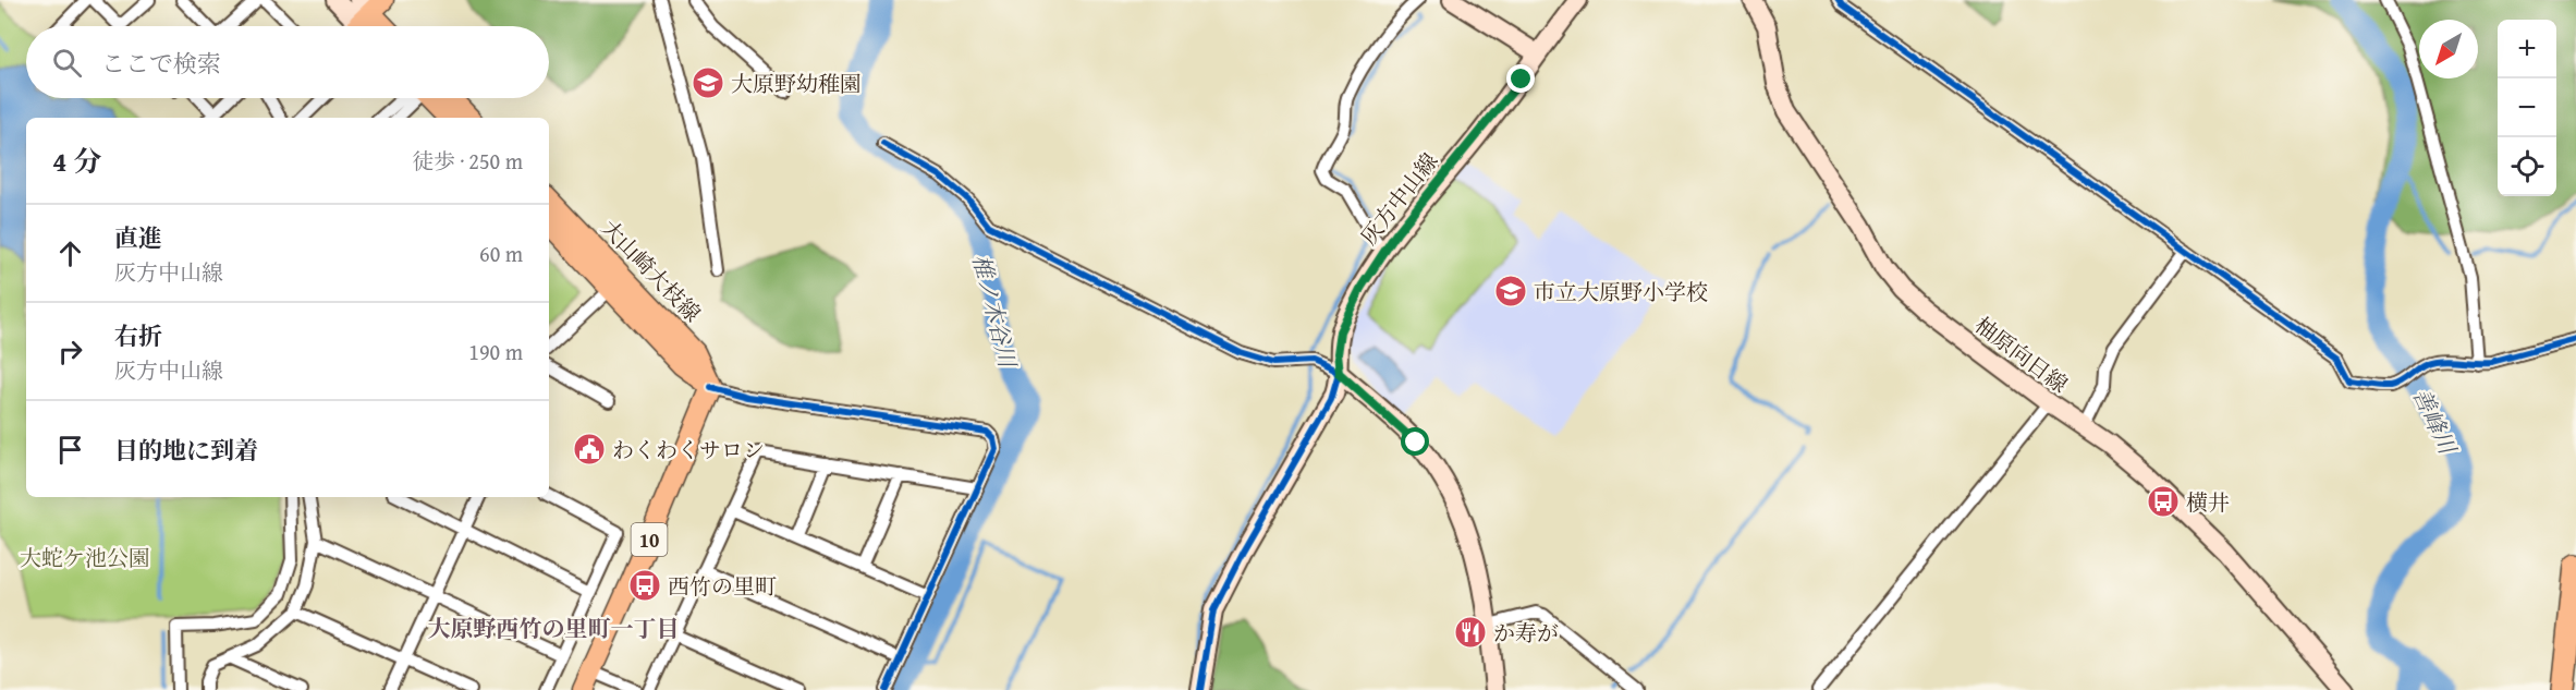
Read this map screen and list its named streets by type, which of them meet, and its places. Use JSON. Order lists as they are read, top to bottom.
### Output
{
  "streets": {
    "main road": [
      "灰方中山線",
      "大山崎大枝線",
      "柚原向日線",
      "10"
    ]
  },
  "crossings": [
    ["大山崎大枝線", "10"]
  ],
  "districts": ["大原野西竹の里町一丁目"],
  "water": ["椎ノ木谷川", "善峰川"],
  "parks": ["大蛇ケ池公園"],
  "places": {
    "school or university": ["大原野幼稚園", "市立大原野小学校"],
    "public building": ["わくわくサロン"],
    "bus stop": ["横井", "西竹の里町"],
    "restaurant": ["か寿が"]
  },
  "north": "bottom left",
  "page": {
    "map_buttons": ["+", "−"],
    "search": "ここで検索",
    "heading": ["4 分", "徒歩 · 250 m"],
    "list": [
      ["直進", "灰方中山線", "60 m"],
      ["右折", "灰方中山線", "190 m"],
      "目的地に到着"
    ]
  }
}
